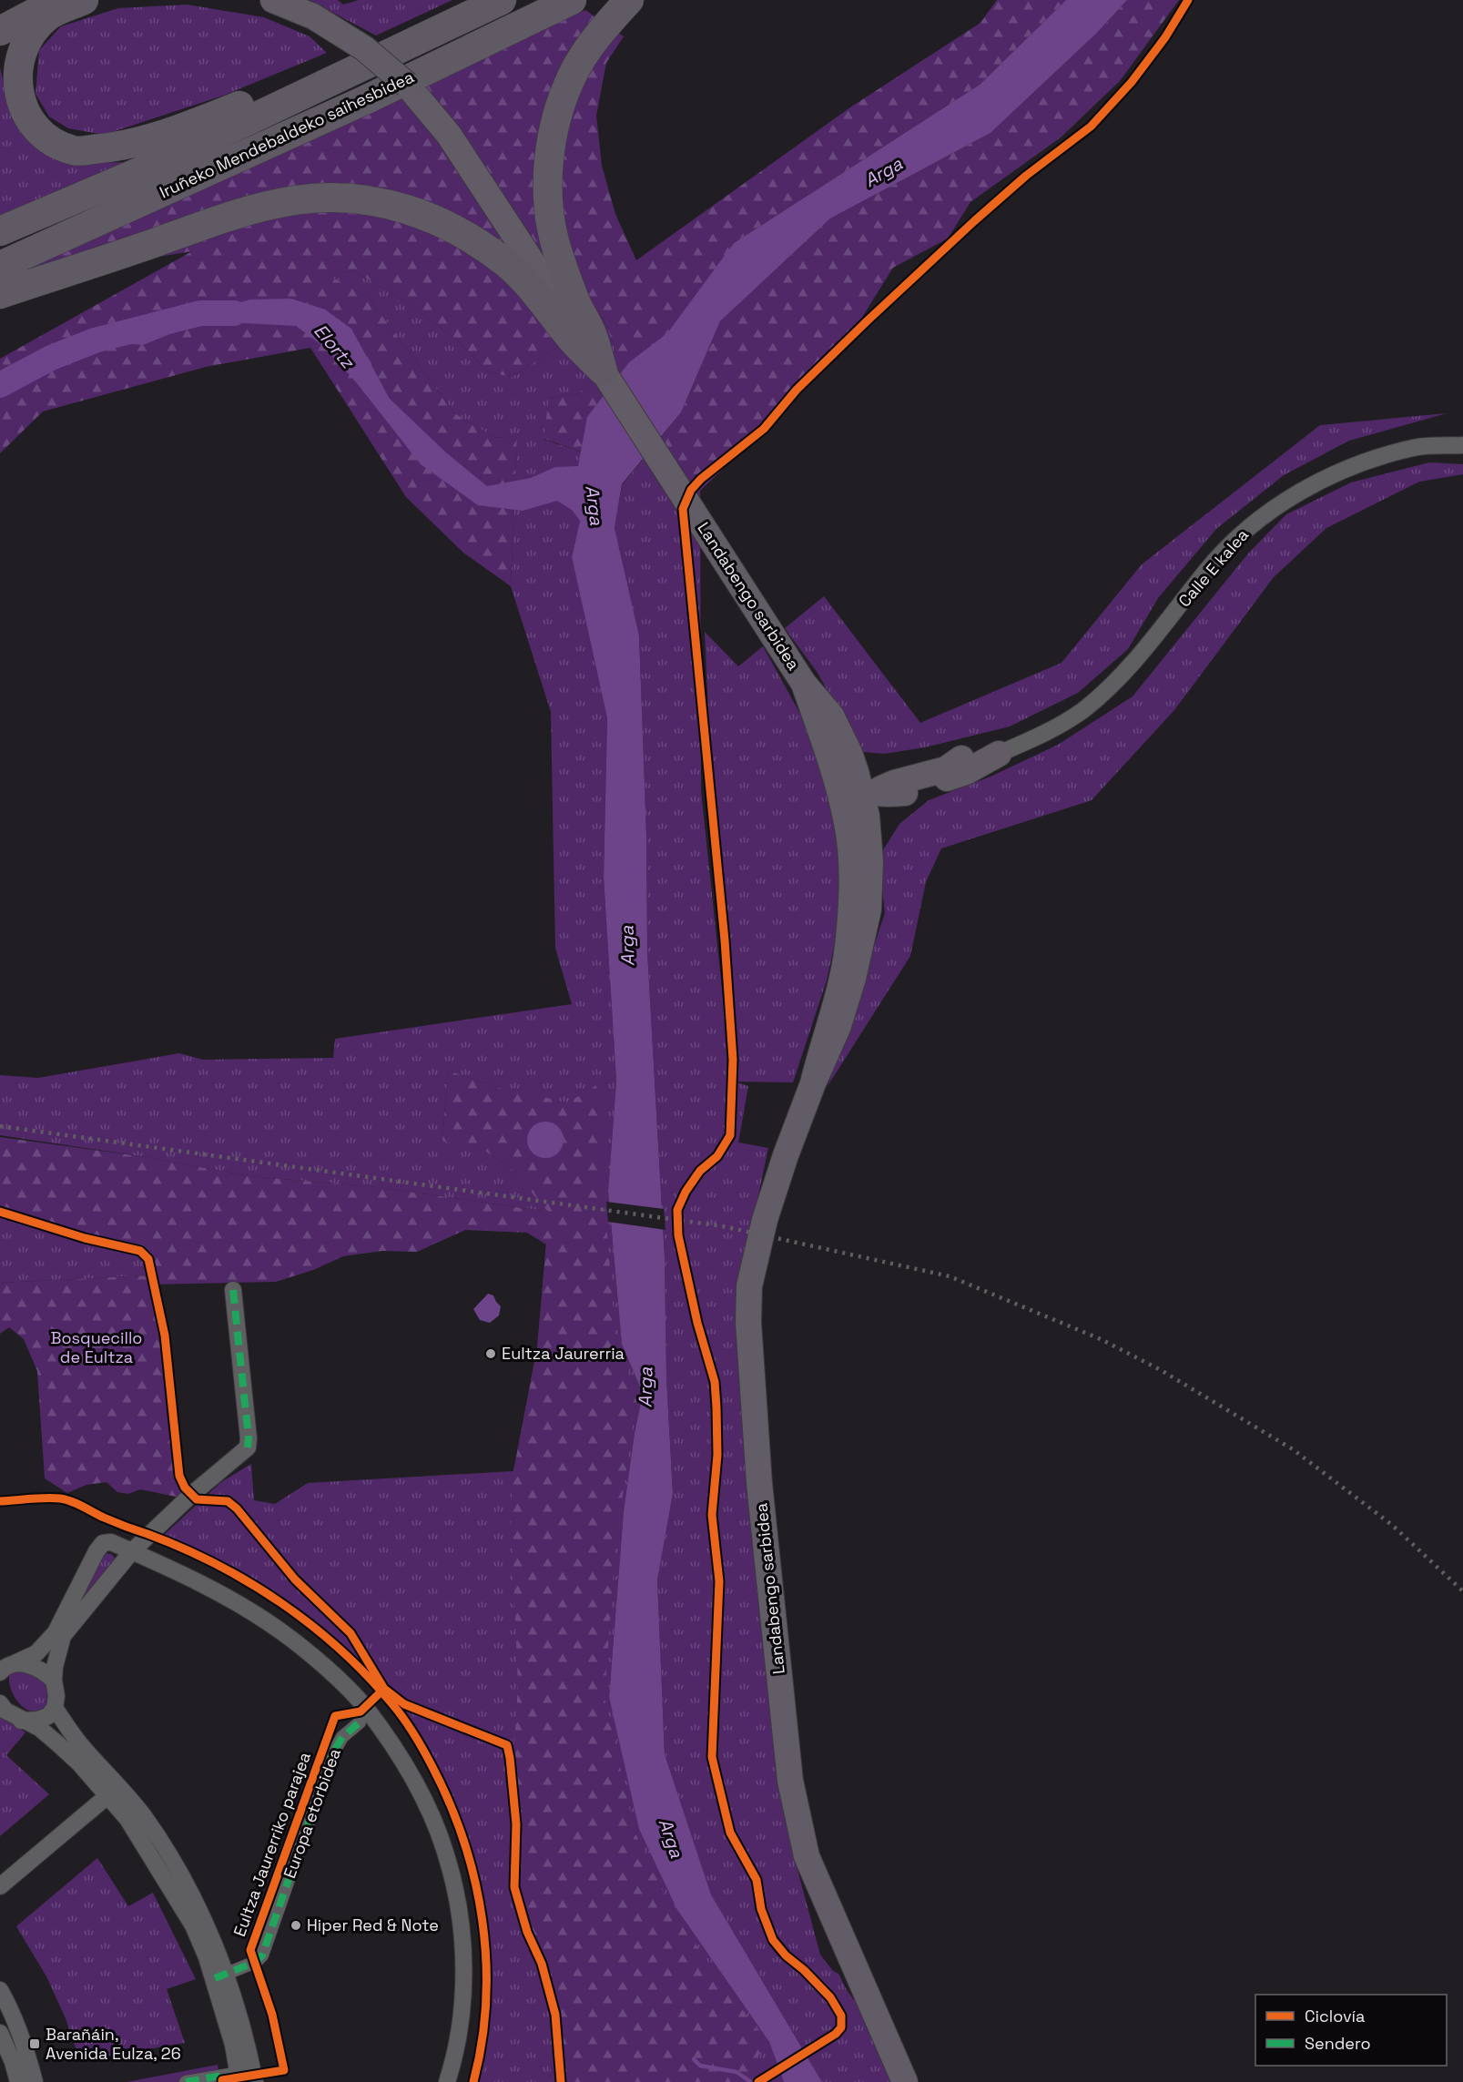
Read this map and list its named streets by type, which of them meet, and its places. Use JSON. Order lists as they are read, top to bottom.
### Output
{
  "streets": {
    "highway": ["Iruñeko Mendebaldeko saihesbidea", "Landabengo sarbidea"],
    "street": ["Calle E kalea", "Europa etorbidea"],
    "cycle path": ["Eultza Jaurerriko parajea"]
  },
  "water": ["Arga", "Elortz"],
  "parks": ["Bosquecillo de Eultza"],
  "places": {
    "other": ["Eultza Jaurerria", "Hiper Red & Note"],
    "transit": ["Barañáin, Avenida Eulza, 26"]
  },
  "legend": ["Ciclovía", "Sendero"]
}
